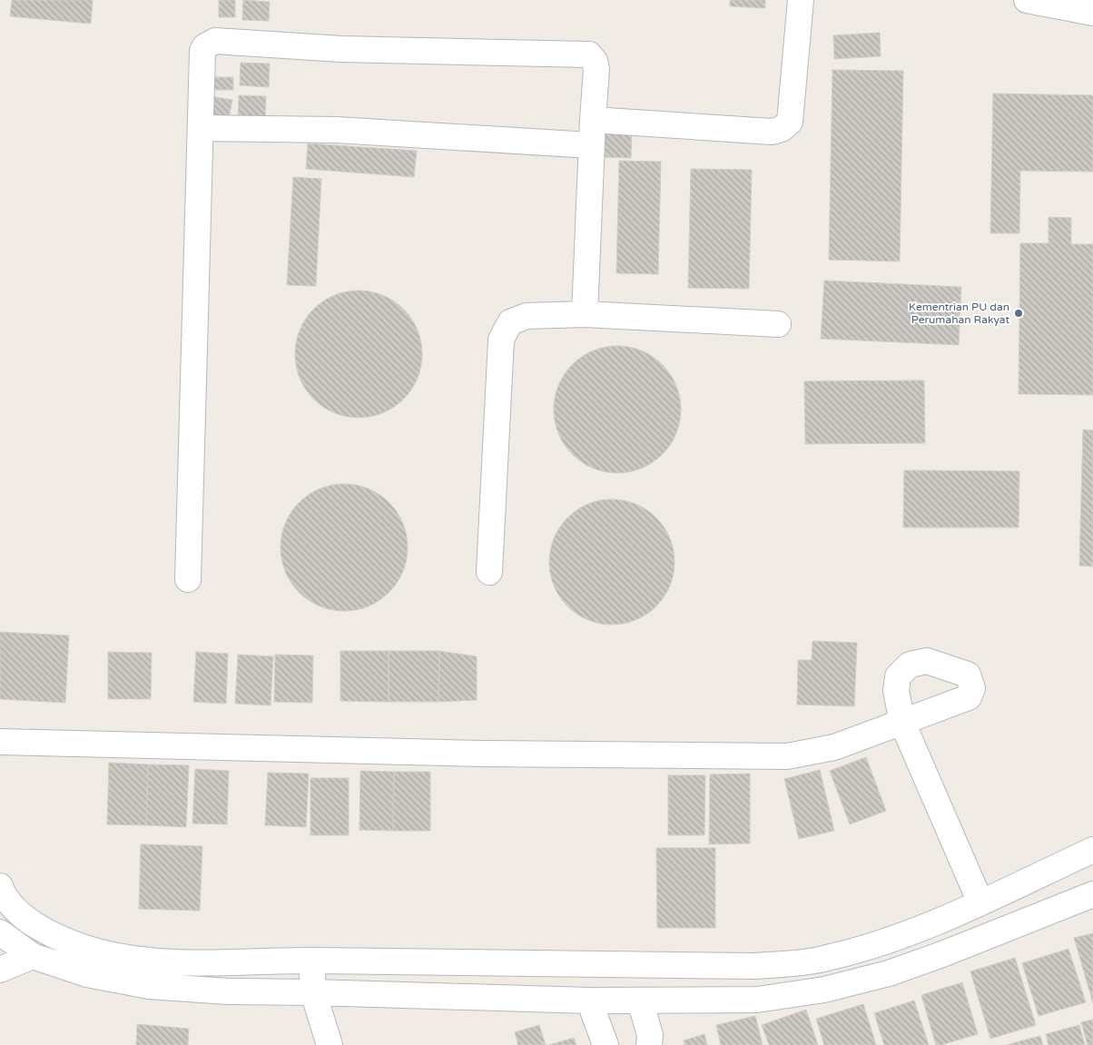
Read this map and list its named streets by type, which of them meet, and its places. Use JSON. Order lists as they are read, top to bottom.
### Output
{
  "places": ["Kementrian PU dan Perumahan Rakyat"]
}
